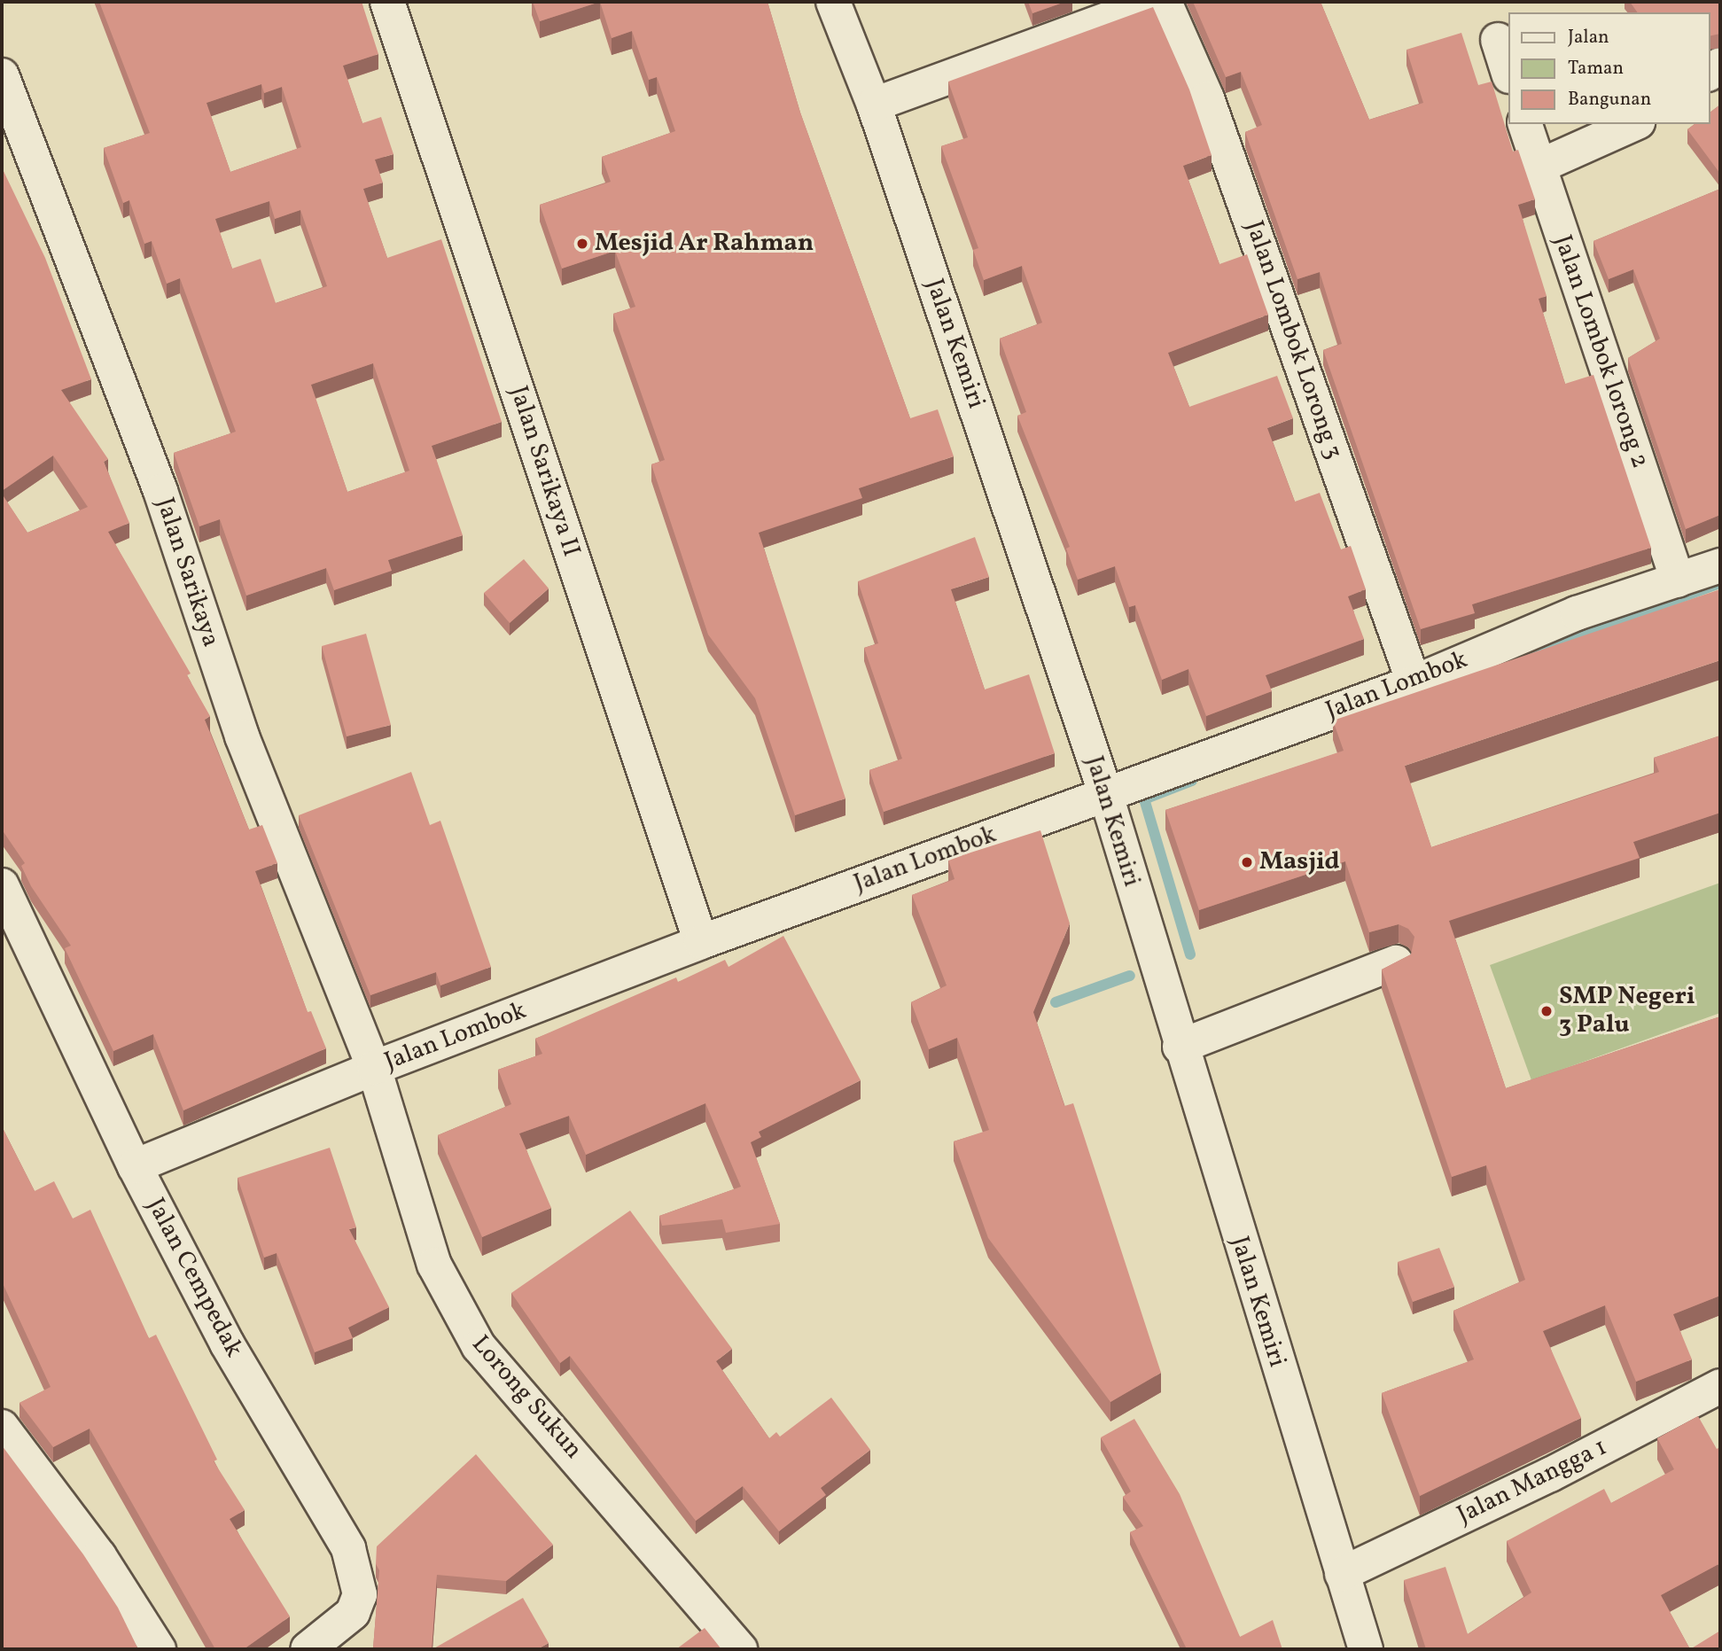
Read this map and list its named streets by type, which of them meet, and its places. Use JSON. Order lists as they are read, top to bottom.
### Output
{
  "streets": {
    "street": [
      "Jalan Lombok Lorong 3",
      "Jalan Kemiri",
      "Jalan Lombok lorong 2",
      "Jalan Sarikaya II",
      "Jalan Sarikaya",
      "Jalan Lombok",
      "Jalan Cempedak",
      "Lorong Sukun",
      "Jalan Mangga 1"
    ]
  },
  "crossings": [
    ["Jalan Lombok Lorong 3", "Jalan Lombok"],
    ["Jalan Kemiri", "Jalan Lombok"],
    ["Jalan Kemiri", "Jalan Mangga 1"],
    ["Jalan Lombok lorong 2", "Jalan Lombok"],
    ["Jalan Sarikaya II", "Jalan Lombok"],
    ["Jalan Sarikaya", "Jalan Lombok"],
    ["Jalan Sarikaya", "Lorong Sukun"],
    ["Jalan Lombok", "Jalan Cempedak"],
    ["Jalan Lombok", "Lorong Sukun"]
  ],
  "places": ["Mesjid Ar Rahman", "Masjid", "SMP Negeri 3 Palu"],
  "legend": ["Jalan", "Taman", "Bangunan"]
}
